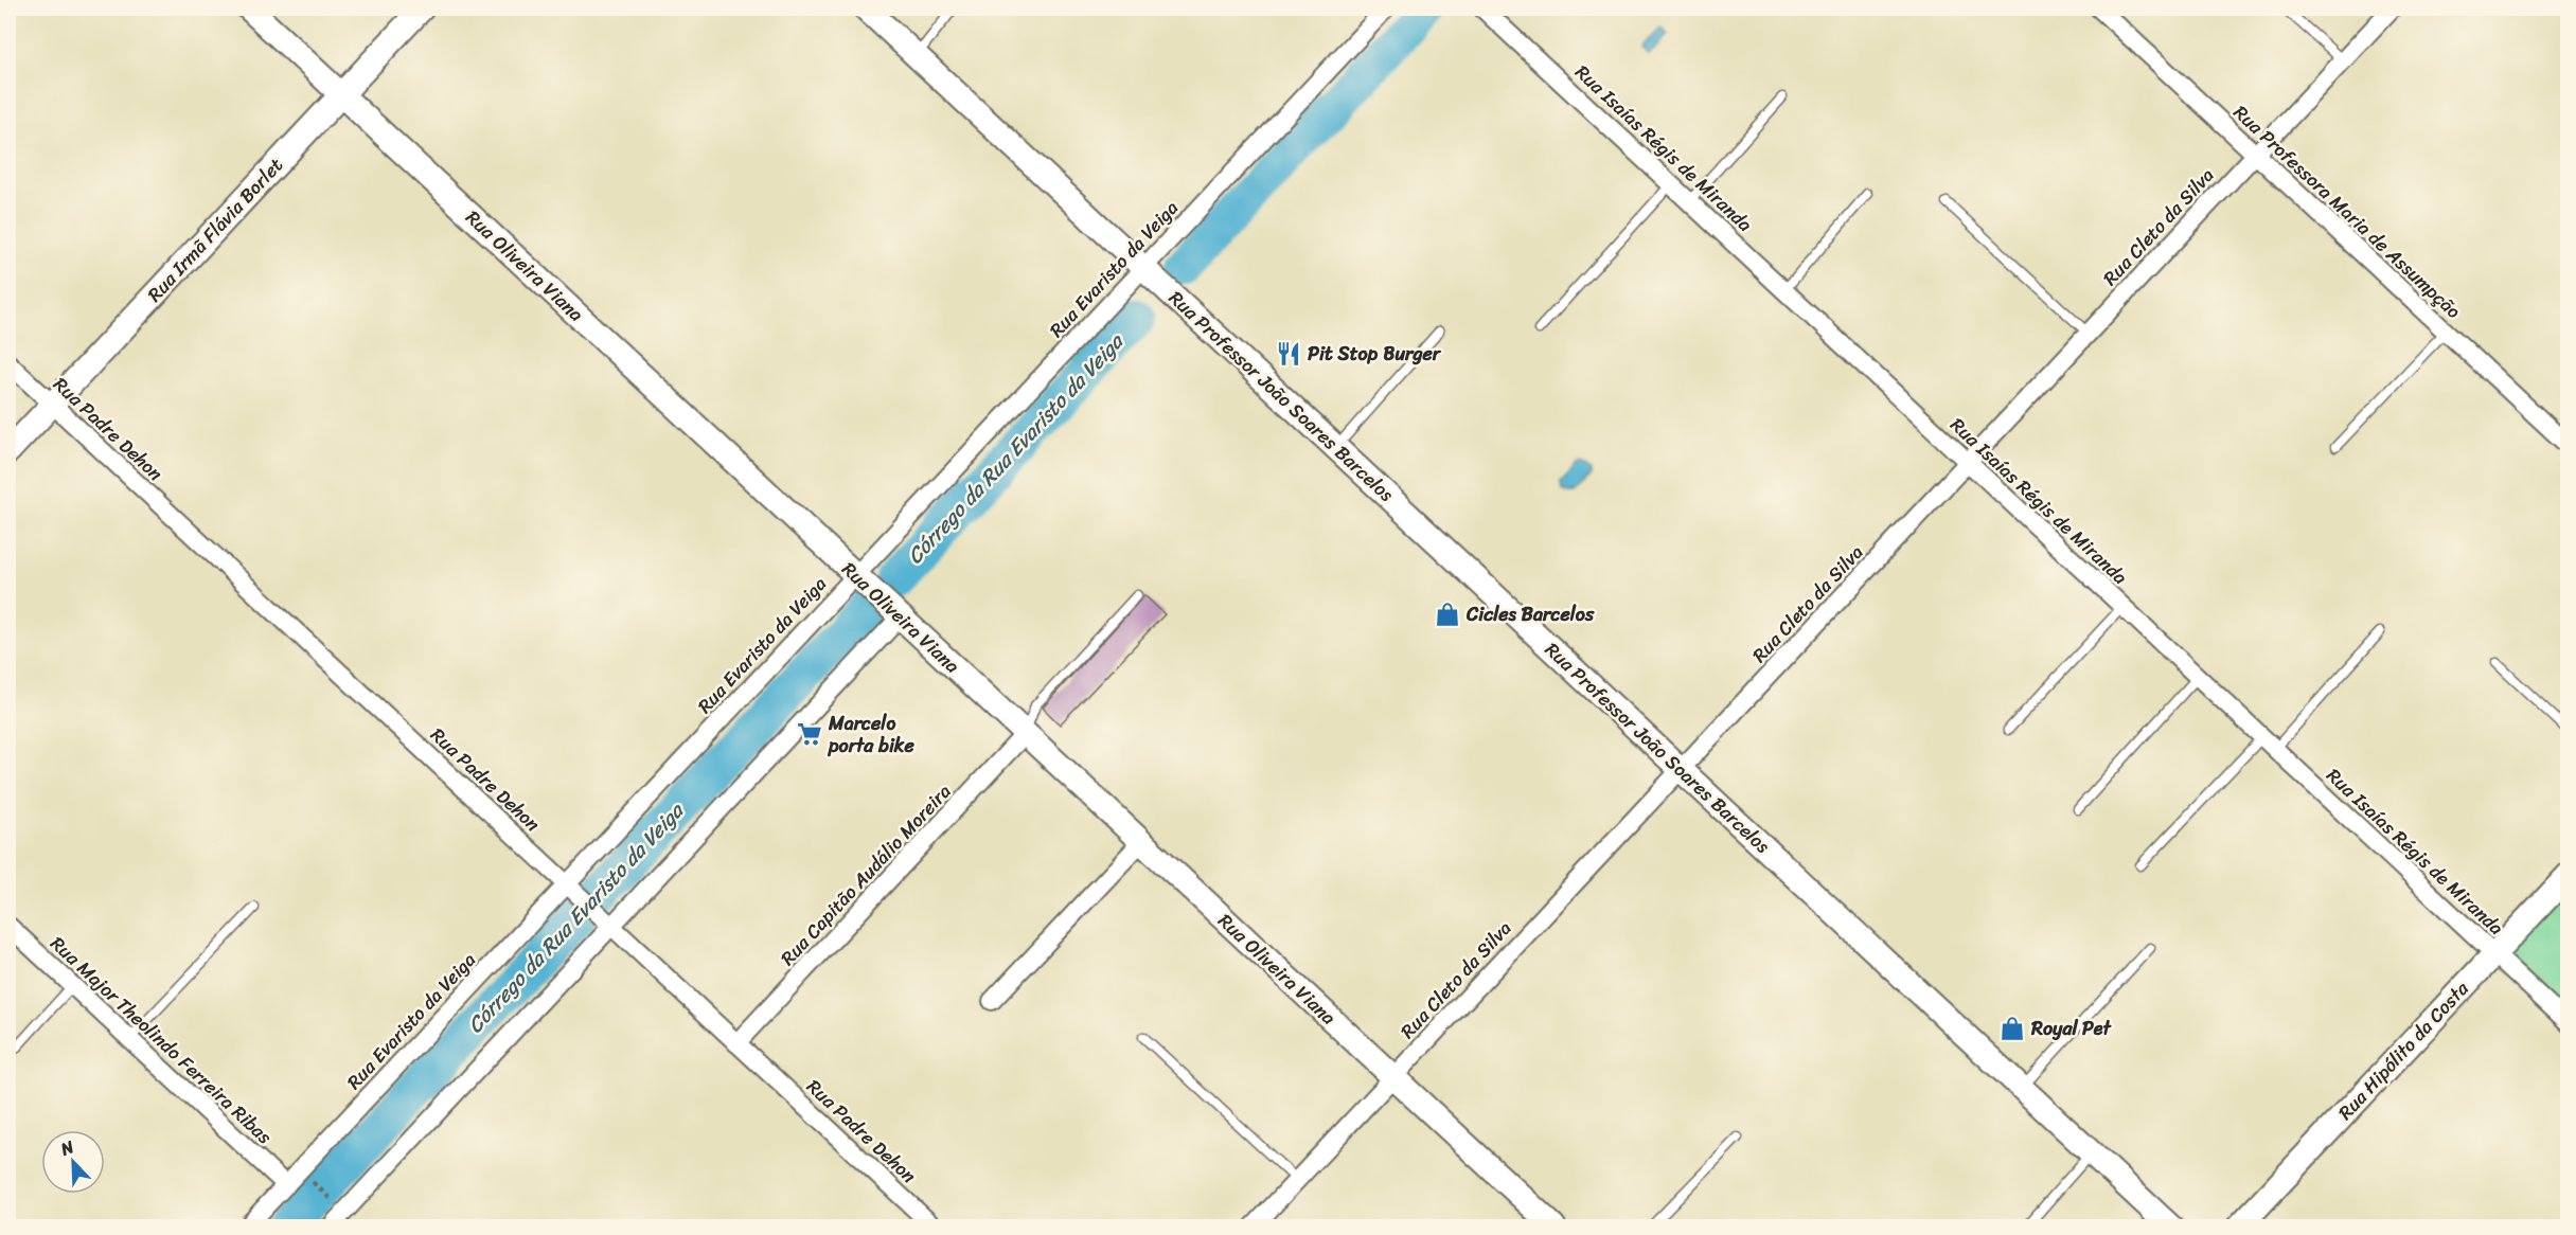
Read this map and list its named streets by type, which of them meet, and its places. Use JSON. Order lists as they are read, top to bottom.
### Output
{
  "streets": {
    "main road": [
      "Rua Irmã Flávia Borlet",
      "Rua Oliveira Viana",
      "Rua Professor João Soares Barcelos",
      "Rua Hipólito da Costa"
    ],
    "street": [
      "Rua Isaías Régis de Miranda",
      "Rua Professora Maria de Assumpção",
      "Rua Cleto da Silva",
      "Rua Evaristo da Veiga",
      "Rua Padre Dehon",
      "Rua Capitão Audálio Moreira",
      "Rua Major Theolindo Ferreira Ribas"
    ]
  },
  "crossings": [
    ["Rua Isaías Régis de Miranda", "Rua Cleto da Silva"],
    ["Rua Isaías Régis de Miranda", "Rua Hipólito da Costa"],
    ["Rua Professora Maria de Assumpção", "Rua Cleto da Silva"],
    ["Rua Cleto da Silva", "Rua Oliveira Viana"],
    ["Rua Cleto da Silva", "Rua Professor João Soares Barcelos"],
    ["Rua Irmã Flávia Borlet", "Rua Oliveira Viana"],
    ["Rua Irmã Flávia Borlet", "Rua Padre Dehon"],
    ["Rua Oliveira Viana", "Rua Evaristo da Veiga"],
    ["Rua Oliveira Viana", "Rua Capitão Audálio Moreira"],
    ["Rua Evaristo da Veiga", "Rua Professor João Soares Barcelos"],
    ["Rua Evaristo da Veiga", "Rua Padre Dehon"],
    ["Rua Evaristo da Veiga", "Rua Major Theolindo Ferreira Ribas"],
    ["Rua Padre Dehon", "Rua Capitão Audálio Moreira"]
  ],
  "water": ["Córrego da Rua Evaristo da Veiga"],
  "places": {
    "restaurant": ["Pit Stop Burger"],
    "shop": ["Cicles Barcelos", "Royal Pet"],
    "supermarket": ["Marcelo porta bike"]
  },
  "north": "top left"
}
